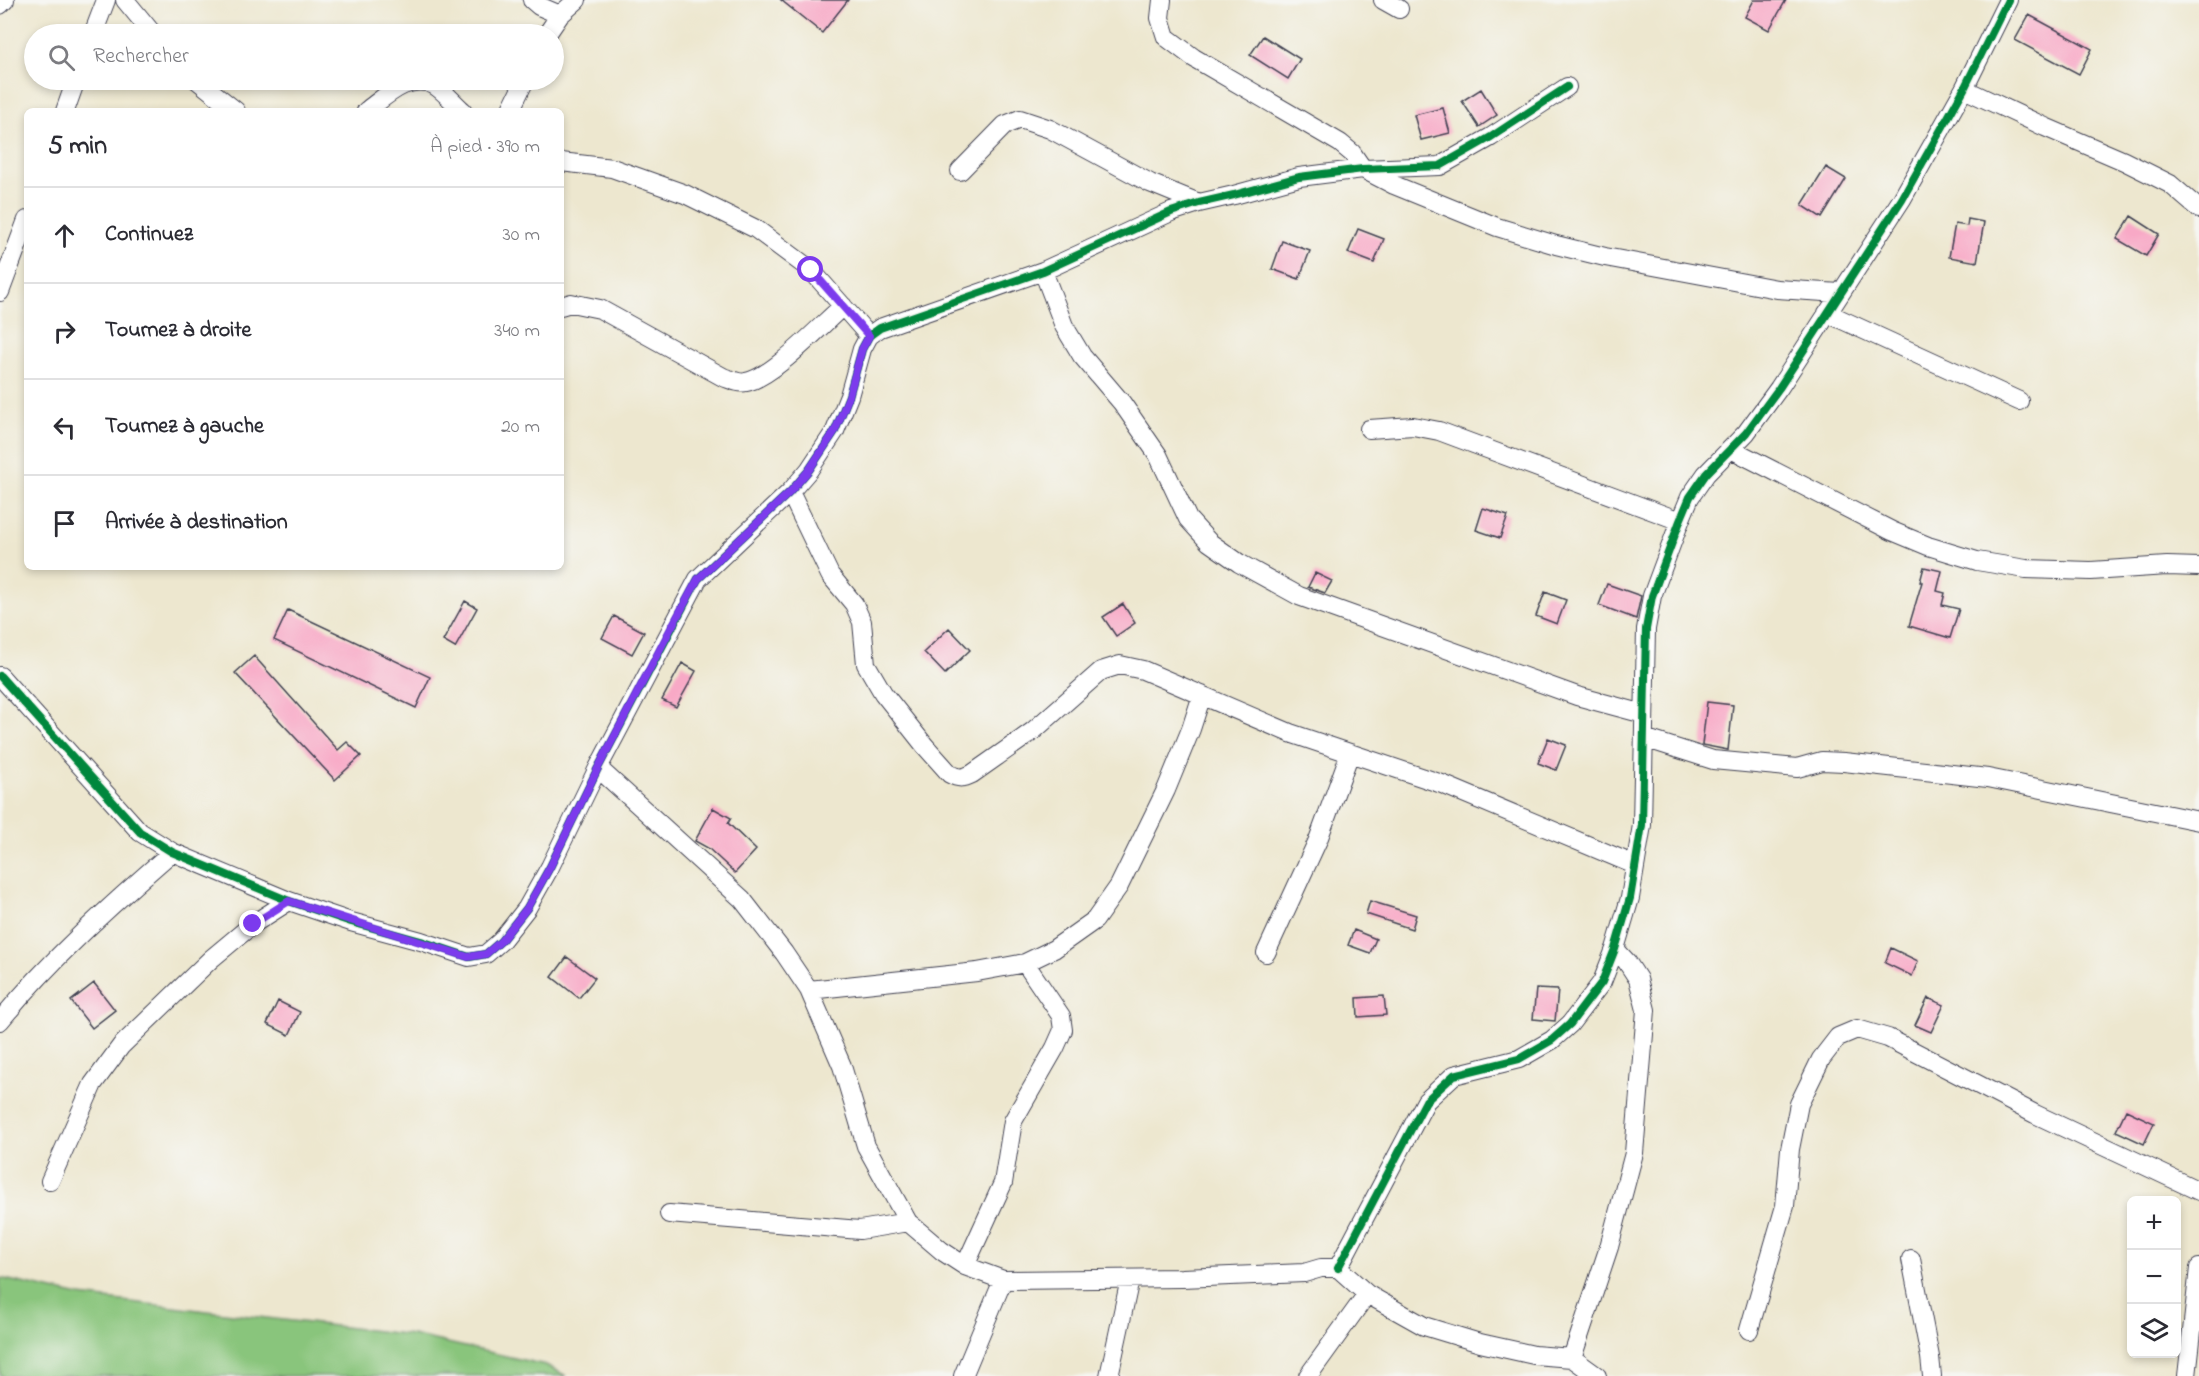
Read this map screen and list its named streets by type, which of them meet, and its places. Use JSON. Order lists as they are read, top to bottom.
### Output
{
  "page": {
    "search": "Rechercher",
    "heading": ["5 min", "À pied · 390 m"],
    "list": [
      ["Continuez", "30 m"],
      ["Tournez à droite", "340 m"],
      ["Tournez à gauche", "20 m"],
      "Arrivée à destination"
    ],
    "map_buttons": ["+", "−"]
  }
}
